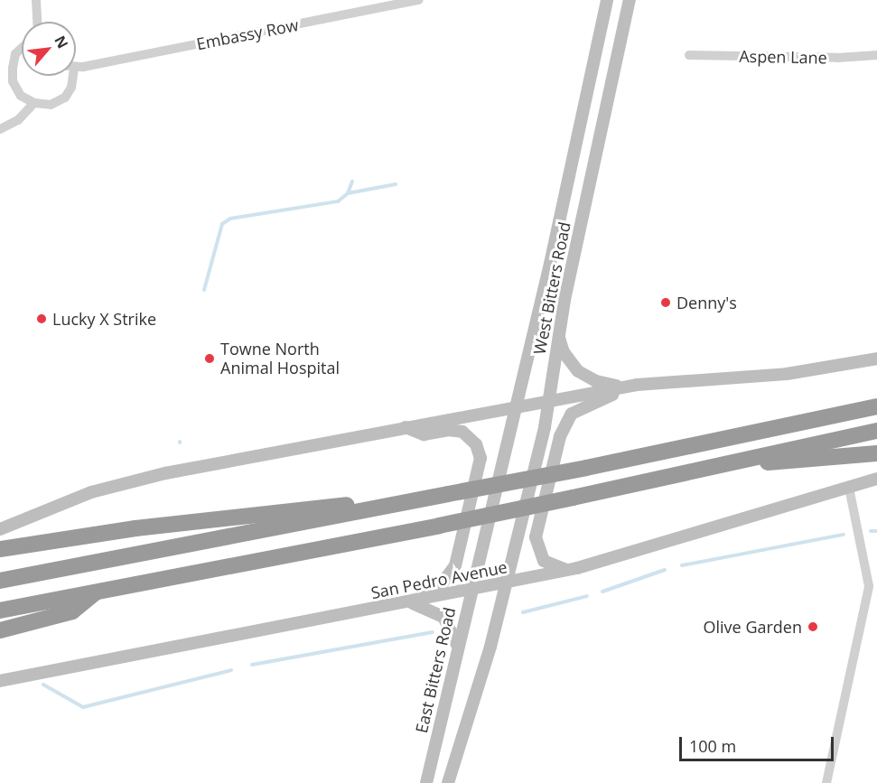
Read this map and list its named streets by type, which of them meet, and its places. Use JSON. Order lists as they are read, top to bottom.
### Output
{
  "streets": {
    "main road": ["West Bitters Road", "San Pedro Avenue", "East Bitters Road"],
    "street": ["Embassy Row", "Aspen Lane"]
  },
  "crossings": [
    ["West Bitters Road", "San Pedro Avenue"],
    ["West Bitters Road", "East Bitters Road"],
    ["San Pedro Avenue", "East Bitters Road"]
  ],
  "places": [
    "Denny's",
    "Lucky X Strike",
    "Towne North Animal Hospital",
    "Olive Garden"
  ],
  "scale_bar": "100 m",
  "north": "top right"
}
